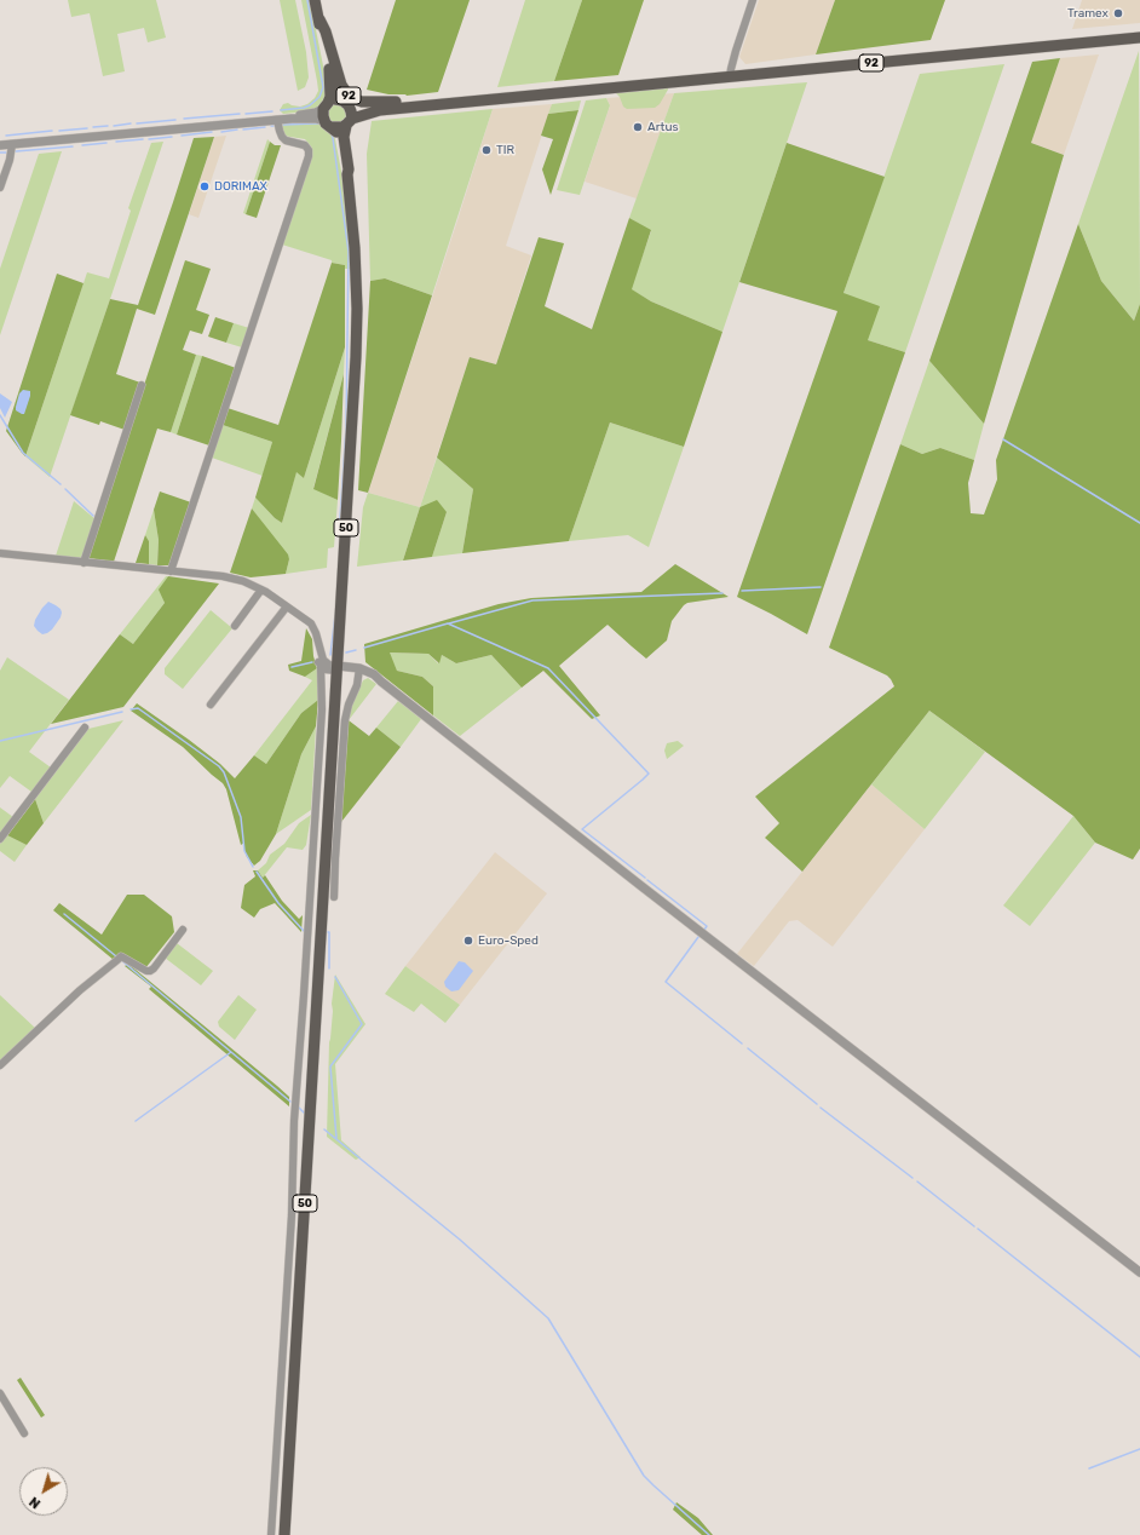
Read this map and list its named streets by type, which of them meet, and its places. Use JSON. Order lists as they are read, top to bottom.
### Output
{
  "streets": {
    "main road": ["92", "50"]
  },
  "crossings": [
    ["92", "50"]
  ],
  "places": [
    "Tramex",
    "Artus",
    "TIR",
    "DORIMAX",
    "Euro-Sped"
  ],
  "north": "bottom left"
}
